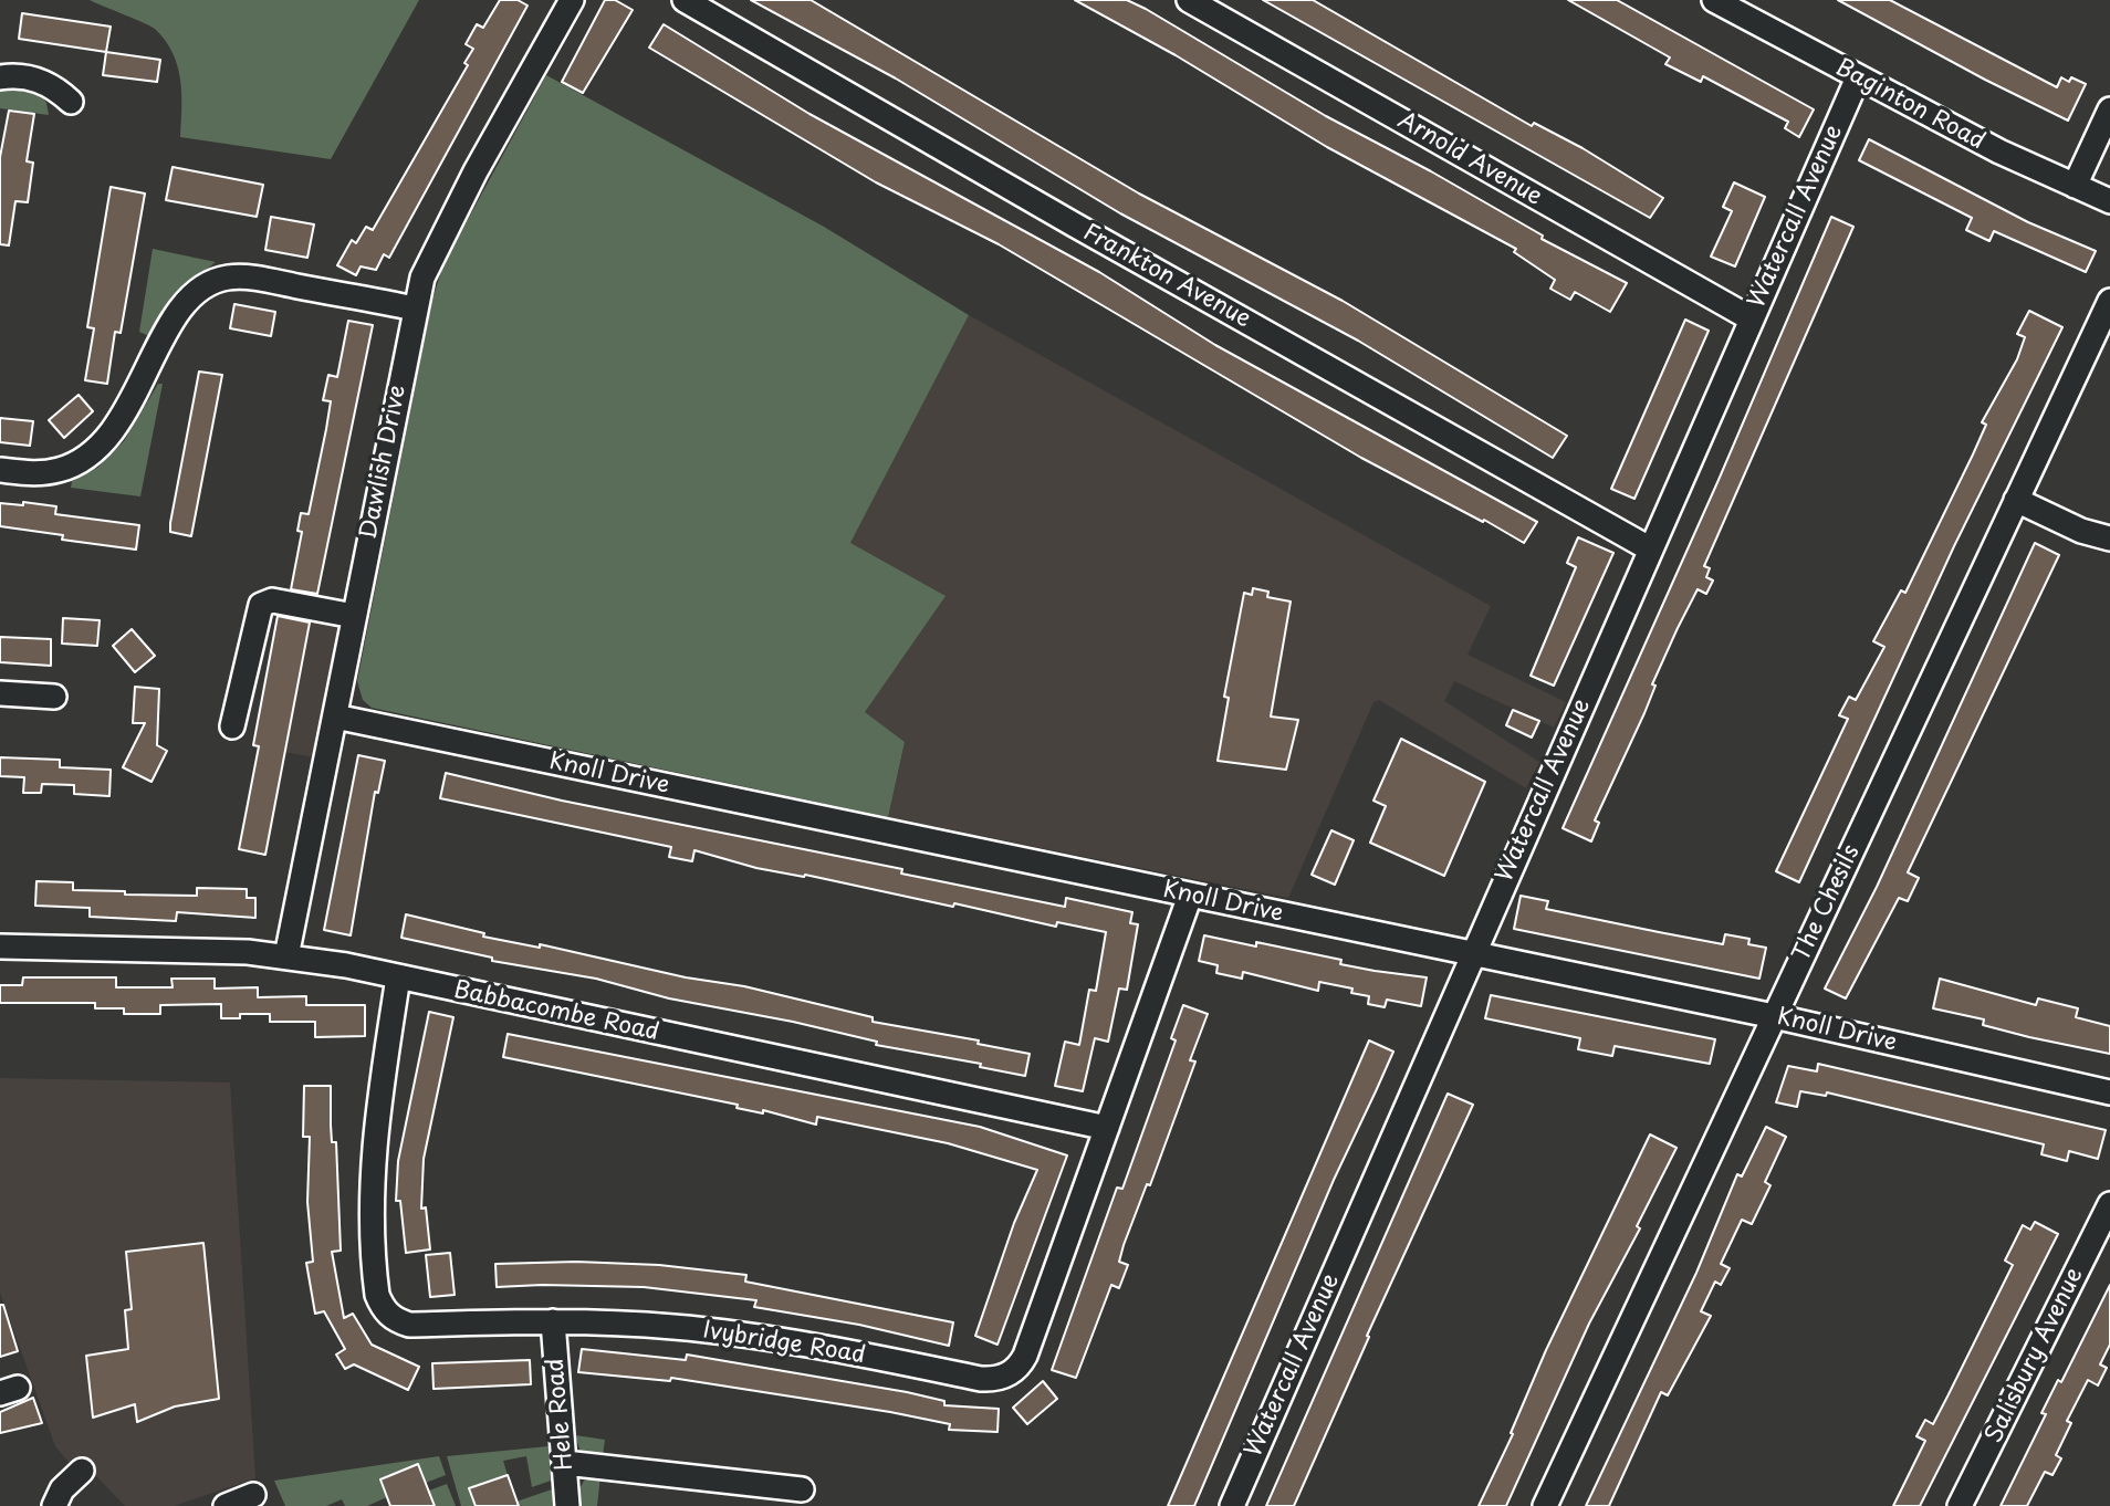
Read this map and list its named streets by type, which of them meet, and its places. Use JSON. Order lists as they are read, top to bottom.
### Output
{
  "streets": {
    "street": [
      "Baginton Road",
      "Arnold Avenue",
      "Watercall Avenue",
      "Frankton Avenue",
      "Dawlish Drive",
      "Knoll Drive",
      "The Chesils",
      "Babbacombe Road",
      "Ivybridge Road",
      "Salisbury Avenue",
      "Hele Road"
    ]
  },
  "crossings": [
    ["Baginton Road", "Watercall Avenue"],
    ["Arnold Avenue", "Watercall Avenue"],
    ["Watercall Avenue", "Frankton Avenue"],
    ["Watercall Avenue", "Knoll Drive"],
    ["Dawlish Drive", "Knoll Drive"],
    ["Dawlish Drive", "Babbacombe Road"],
    ["Knoll Drive", "The Chesils"],
    ["Knoll Drive", "Ivybridge Road"],
    ["Babbacombe Road", "Ivybridge Road"],
    ["Ivybridge Road", "Hele Road"]
  ]
}
